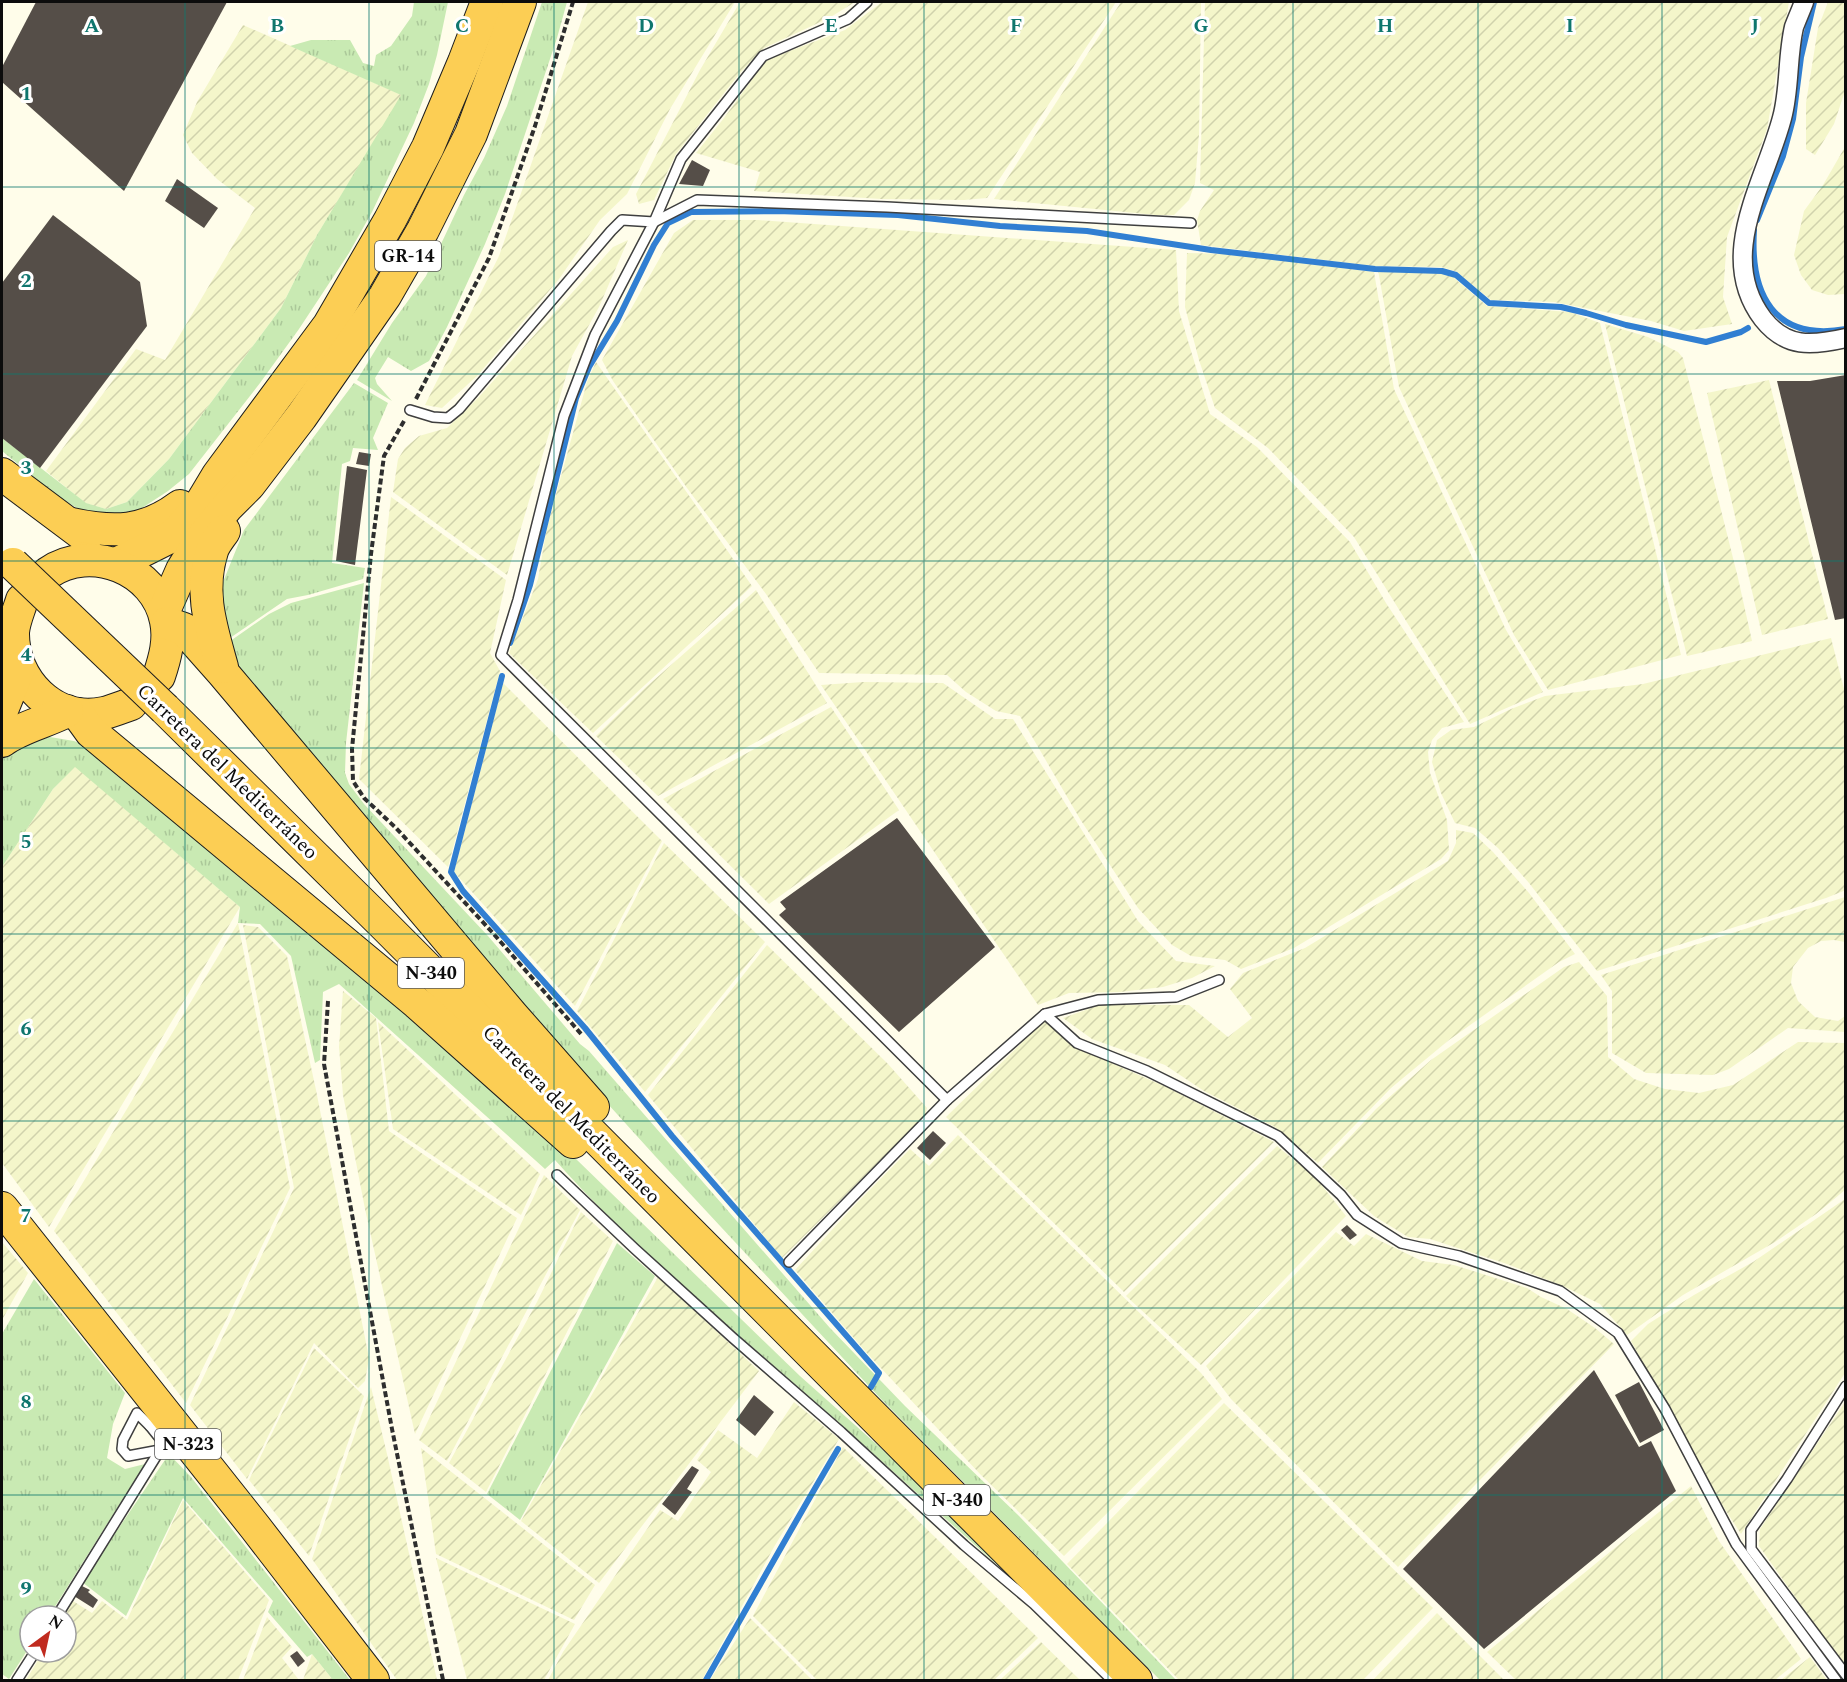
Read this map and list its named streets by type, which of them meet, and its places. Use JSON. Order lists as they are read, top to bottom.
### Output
{
  "streets": {
    "highway": [
      "GR-14",
      "Carretera del Mediterráneo",
      "N-340",
      "N-323"
    ]
  },
  "north": "top right",
  "grid": {
    "columns": [
      "A",
      "B",
      "C",
      "D",
      "E",
      "F",
      "G",
      "H",
      "I",
      "J"
    ],
    "rows": [
      "1",
      "2",
      "3",
      "4",
      "5",
      "6",
      "7",
      "8",
      "9"
    ]
  }
}
